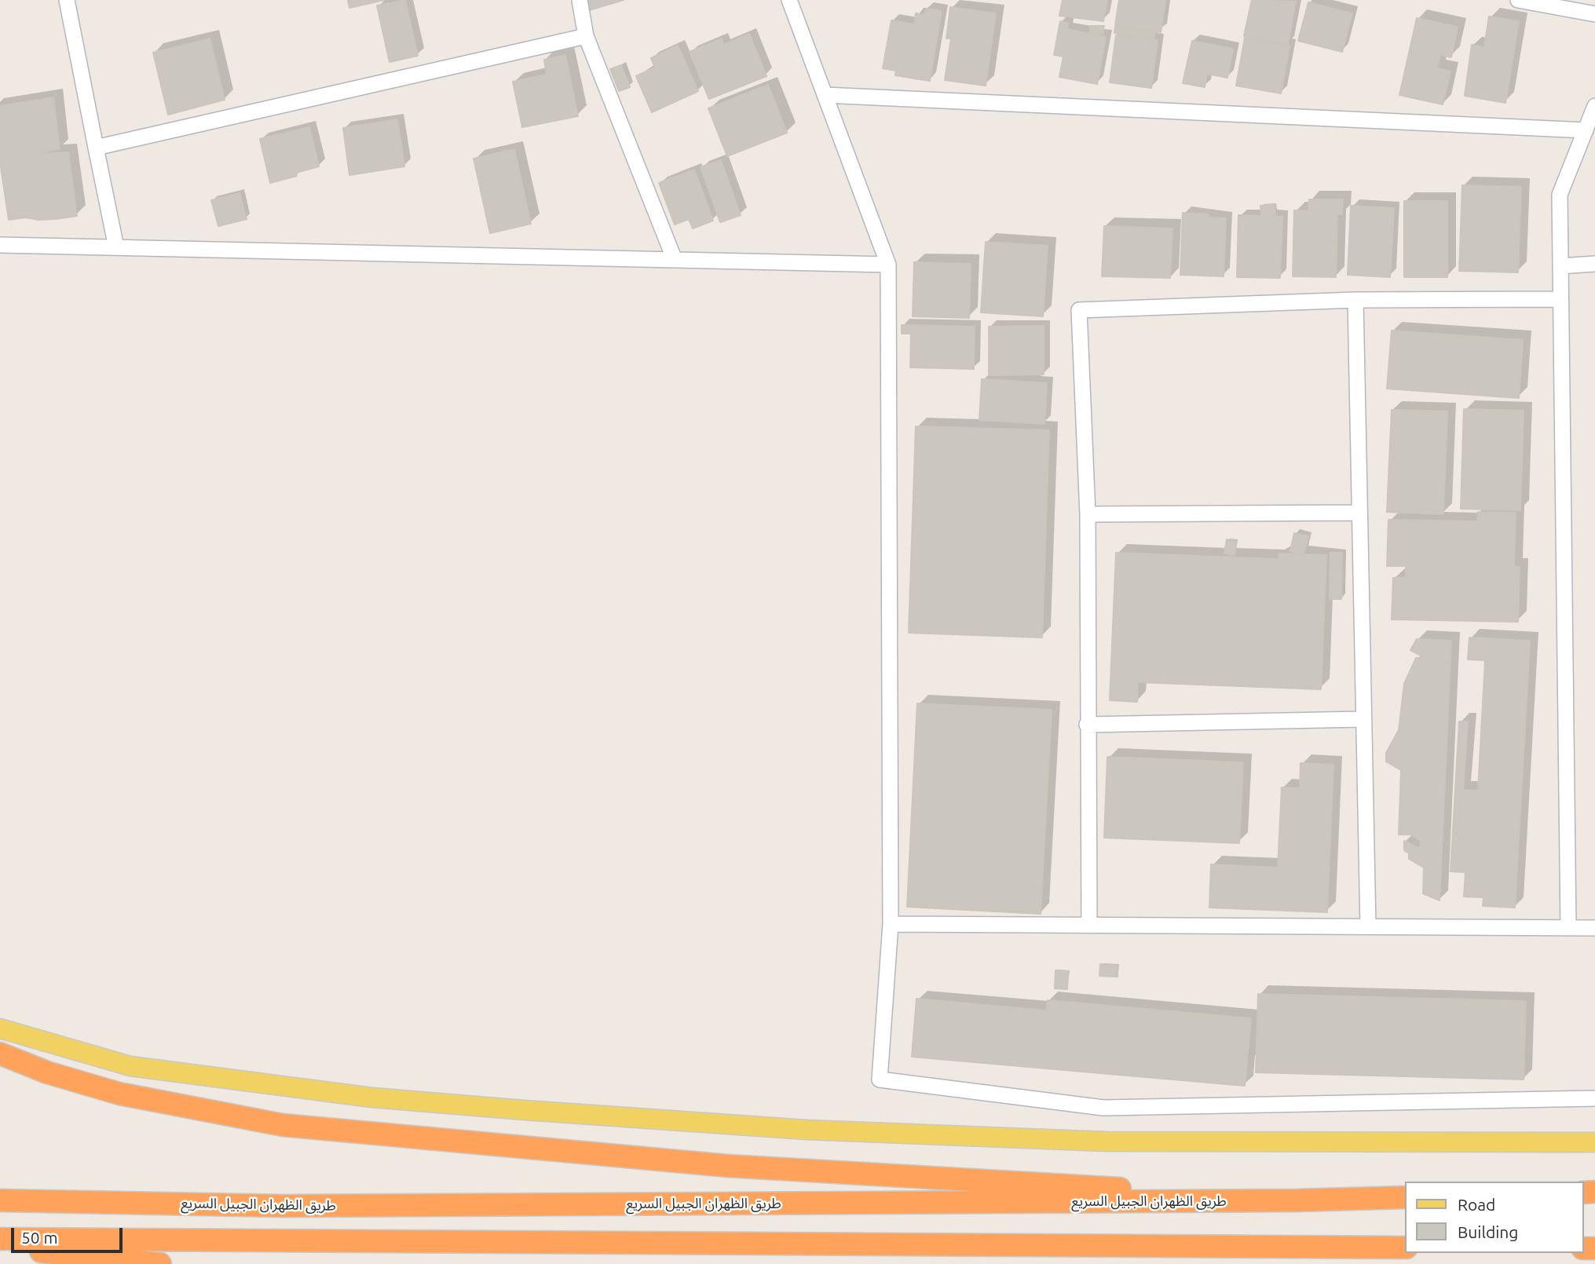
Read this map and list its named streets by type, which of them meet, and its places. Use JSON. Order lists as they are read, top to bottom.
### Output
{
  "streets": {
    "highway": ["طريق الظهران الجبيل السريع"]
  },
  "legend": ["Road", "Building"],
  "scale_bar": "50 m"
}
